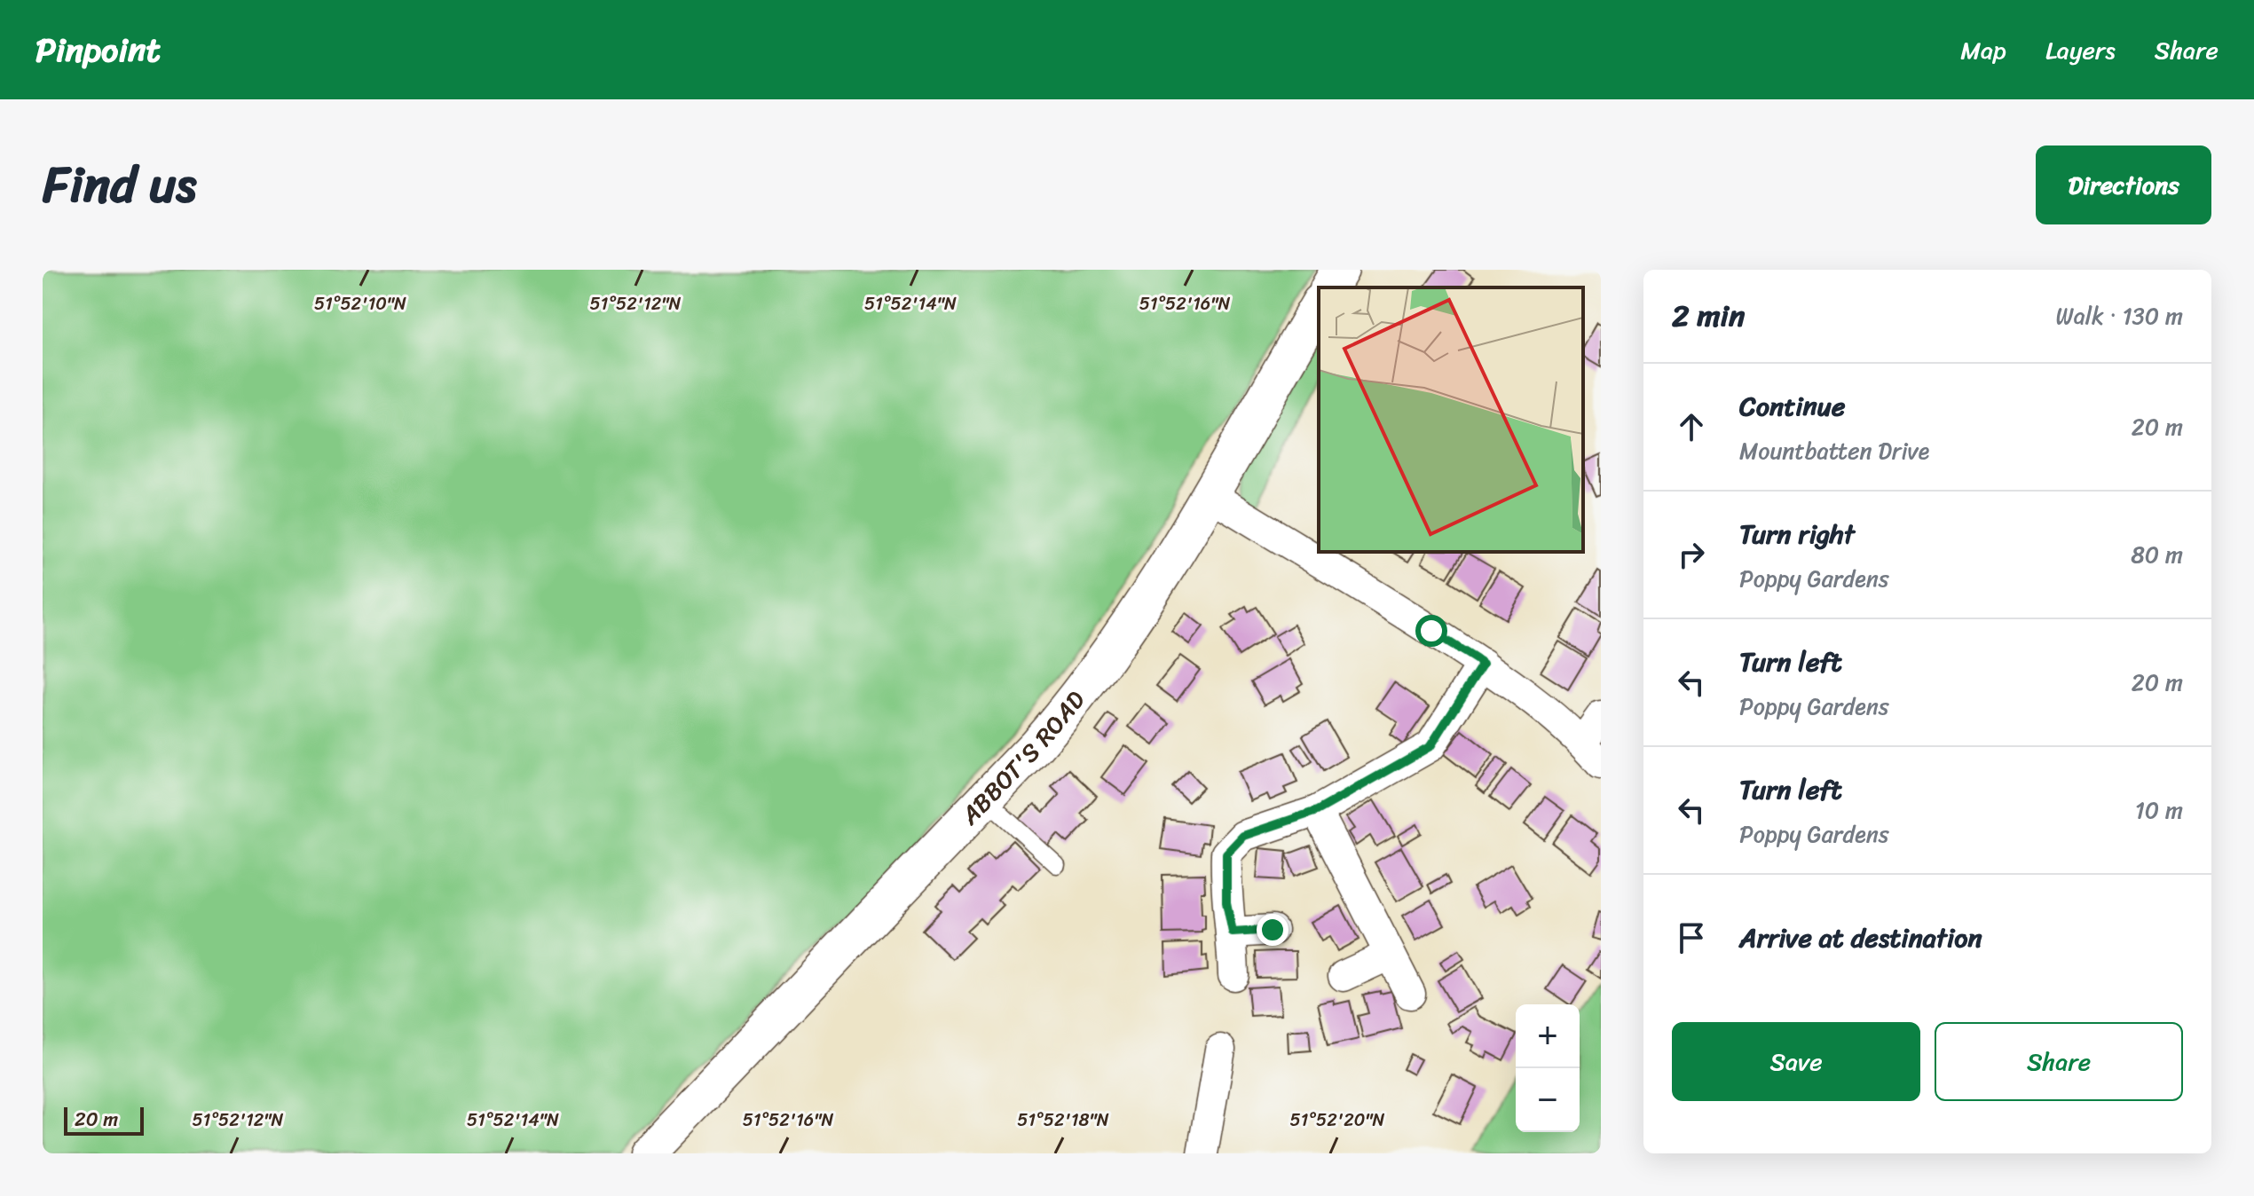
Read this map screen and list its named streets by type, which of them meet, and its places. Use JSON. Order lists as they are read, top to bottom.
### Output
{
  "streets": {
    "street": ["ABBOT'S ROAD"]
  },
  "scale_bar": "20 m",
  "page": {
    "header": "Pinpoint",
    "nav": ["Map", "Layers", "Share"],
    "title": "Find us",
    "buttons": [
      "Directions",
      ["Save", "Share"]
    ],
    "heading": ["2 min", "Walk · 130 m"],
    "list": [
      ["Continue", "Mountbatten Drive", "20 m"],
      ["Turn right", "Poppy Gardens", "80 m"],
      ["Turn left", "Poppy Gardens", "20 m"],
      ["Turn left", "Poppy Gardens", "10 m"],
      "Arrive at destination"
    ],
    "map_buttons": ["+", "−"],
    "scale": "20 m"
  },
  "coordinates": [
    "51°52'10\"N",
    "51°52'12\"N",
    "51°52'14\"N",
    "51°52'16\"N",
    "51°52'18\"N",
    "51°52'20\"N"
  ]
}
